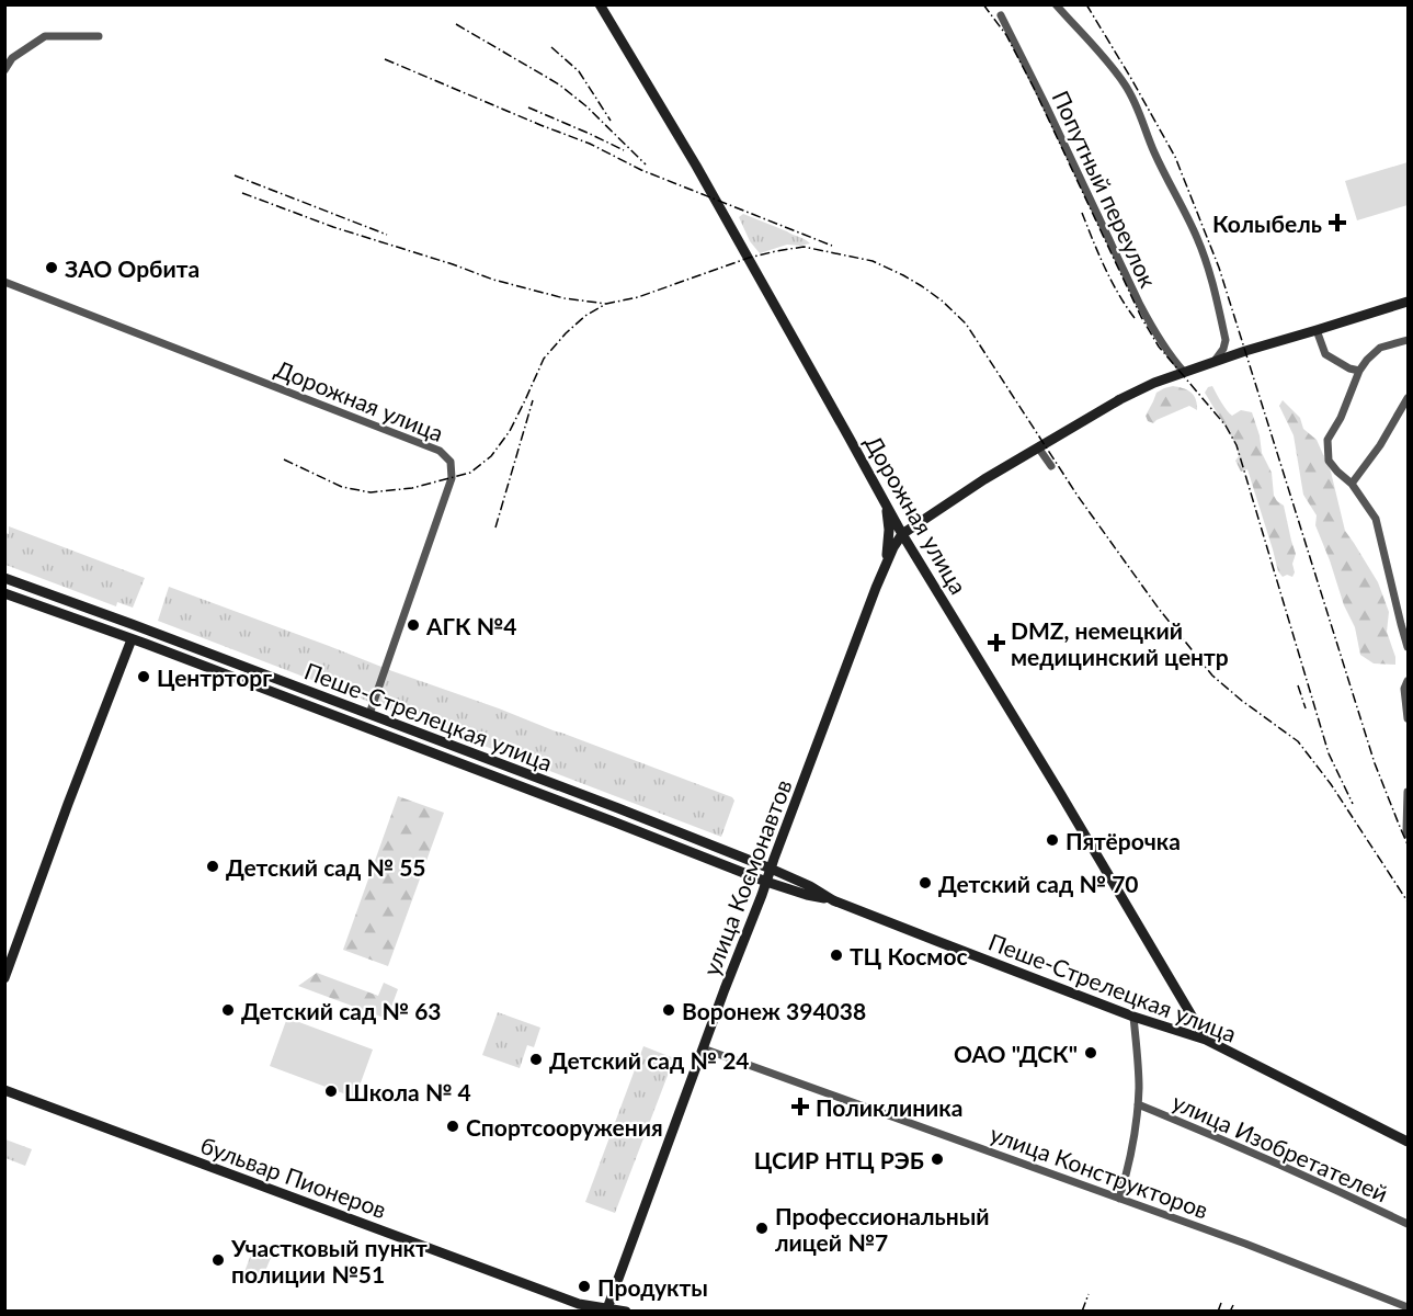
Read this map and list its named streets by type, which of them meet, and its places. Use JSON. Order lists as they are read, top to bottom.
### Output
{
  "streets": {
    "street": [
      "Попутный переулок",
      "Дорожная улица",
      "Пеше-Стрелецкая улица",
      "улица Космонавтов",
      "улица Изобретателей",
      "улица Конструкторов",
      "бульвар Пионеров"
    ]
  },
  "crossings": [
    ["Дорожная улица", "Пеше-Стрелецкая улица"],
    ["Дорожная улица", "улица Космонавтов"],
    ["Пеше-Стрелецкая улица", "улица Космонавтов"],
    ["улица Космонавтов", "улица Конструкторов"],
    ["улица Космонавтов", "бульвар Пионеров"]
  ],
  "places": {
    "health": ["Колыбель", "DMZ, немецкий медицинский центр", "Поликлиника"],
    "other": [
      "ЗАО Орбита",
      "АГК №4",
      "Центрторг",
      "Пятёрочка",
      "Детский сад № 55",
      "Детский сад № 70",
      "ТЦ Космос",
      "Детский сад № 63",
      "Воронеж 394038",
      "ОАО \"ДСК\"",
      "Детский сад № 24",
      "Школа № 4",
      "Спортсооружения",
      "ЦСИР НТЦ РЭБ",
      "Профессиональный лицей №7",
      "Участковый пункт полиции №51",
      "Продукты"
    ]
  }
}
